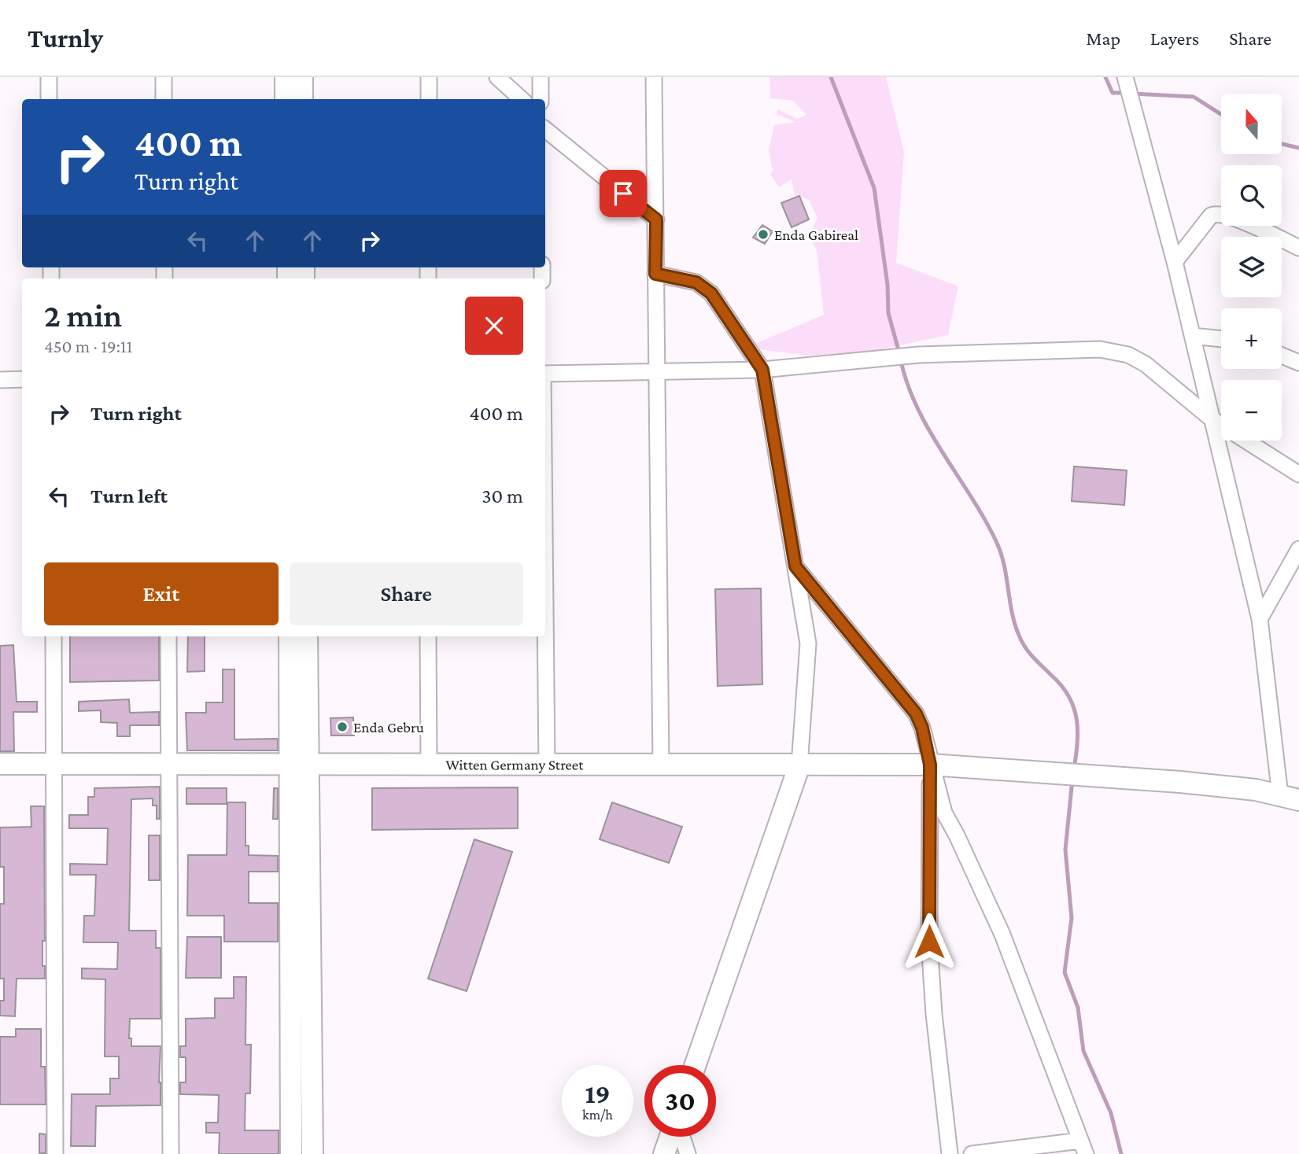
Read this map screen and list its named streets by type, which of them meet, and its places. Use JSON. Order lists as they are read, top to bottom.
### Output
{
  "streets": {
    "street": ["Witten Germany Street"]
  },
  "places": ["Enda Gabireal", "Enda Gebru"],
  "north": "top",
  "page": {
    "header": "Turnly",
    "nav": ["Map", "Layers", "Share"],
    "map_buttons": ["+", "−"],
    "turn": ["400 m", "Turn right"],
    "heading": ["2 min", "450 m · 19:11"],
    "list": [
      {
        "name": "Turn right",
        "value": "400 m"
      },
      {
        "name": "Turn left",
        "value": "30 m"
      }
    ],
    "buttons": ["Exit", "Share"],
    "speed": "19 km/h",
    "limit": "30"
  }
}
